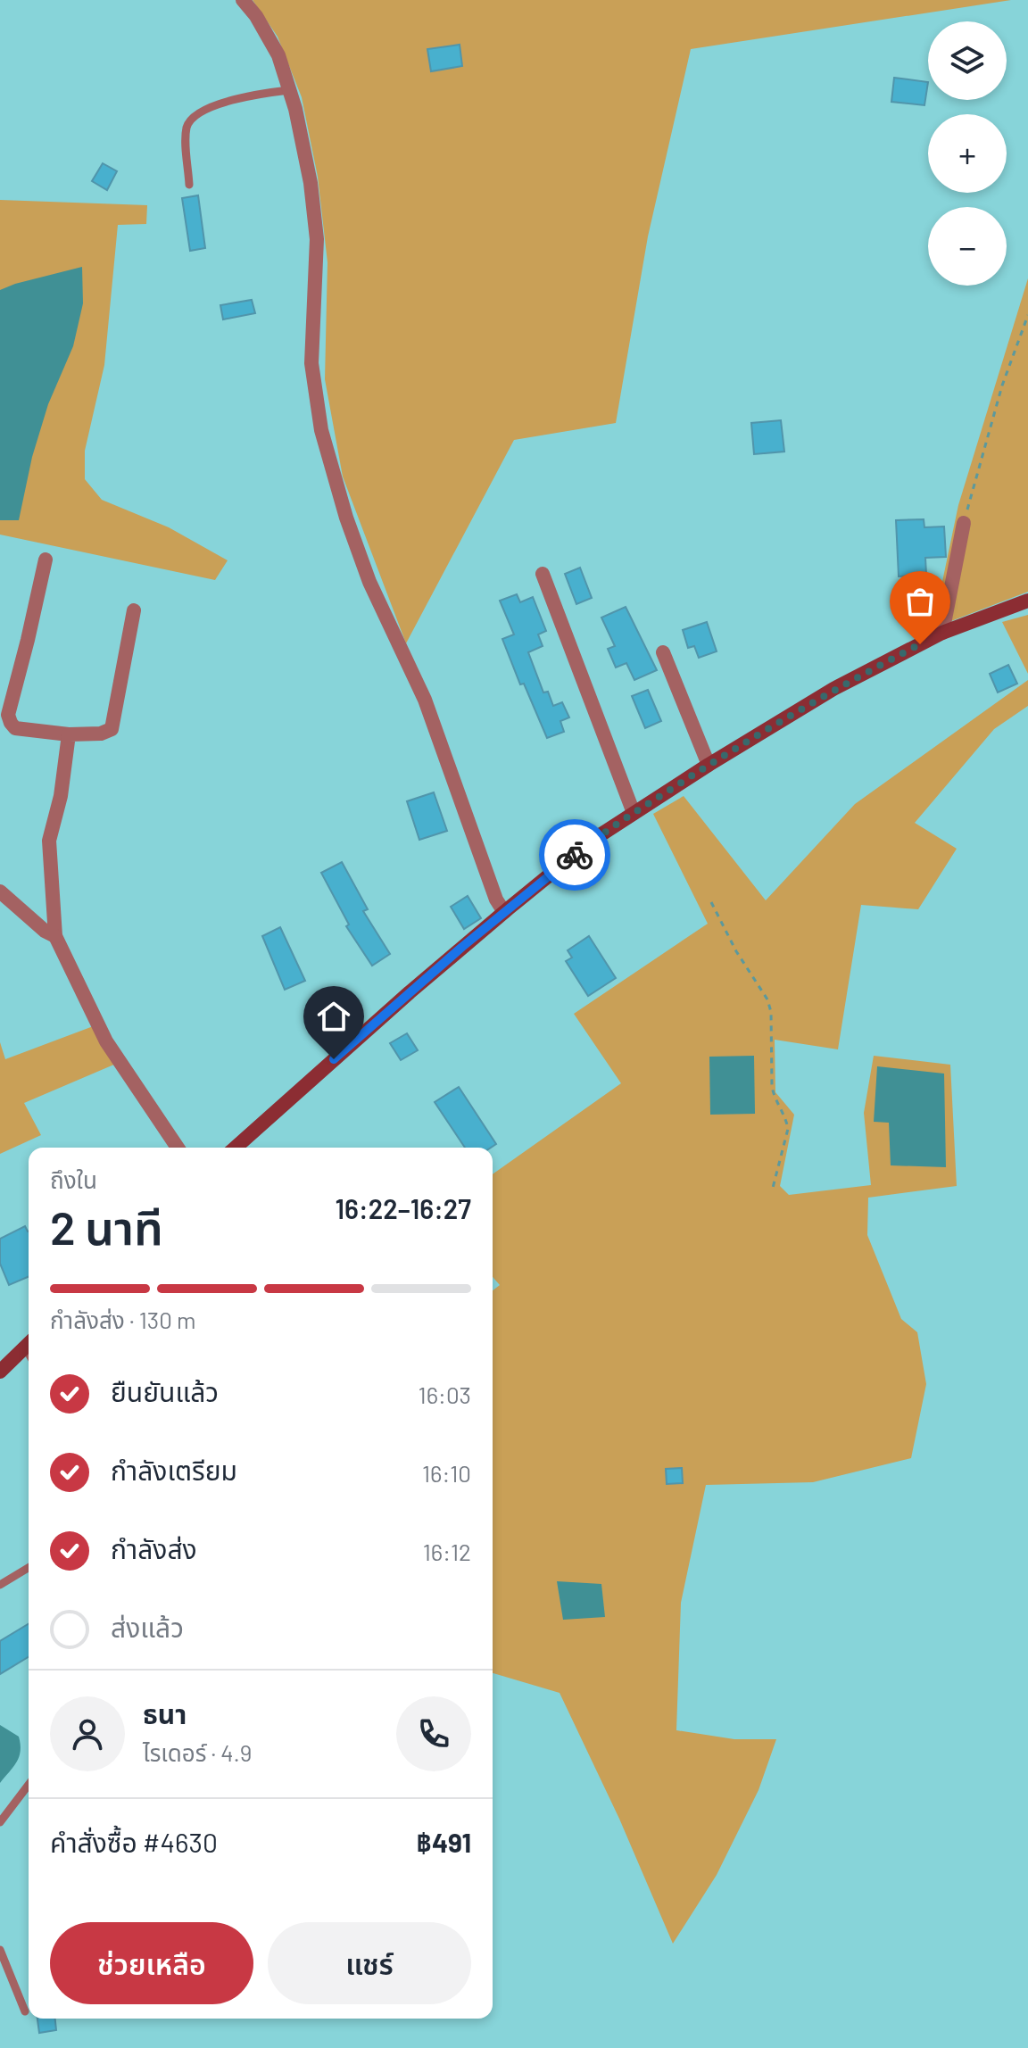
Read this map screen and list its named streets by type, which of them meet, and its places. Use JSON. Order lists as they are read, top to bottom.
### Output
{
  "page": {
    "map_buttons": ["+", "−"],
    "heading": ["2 นาที", "ถึงใน", "16:22–16:27"],
    "panel": [
      "ธนา",
      "ไรเดอร์ · 4.9",
      "คำสั่งซื้อ #4630",
      "฿491"
    ],
    "bar": "กำลังส่ง · 130 m",
    "list": [
      ["ยืนยันแล้ว", "16:03"],
      ["กำลังเตรียม", "16:10"],
      ["กำลังส่ง", "16:12"],
      "ส่งแล้ว"
    ],
    "buttons": ["ช่วยเหลือ", "แชร์"]
  }
}
